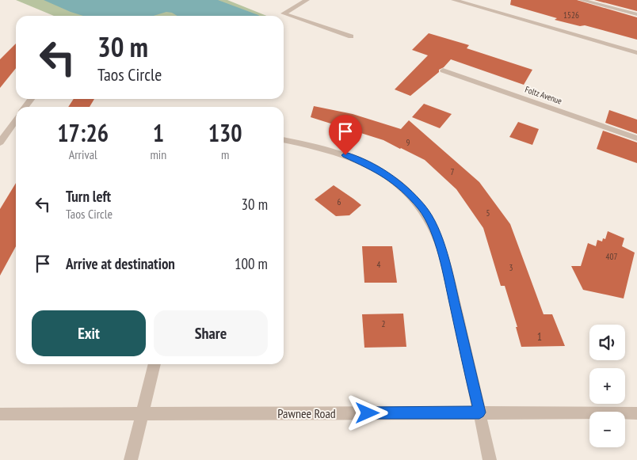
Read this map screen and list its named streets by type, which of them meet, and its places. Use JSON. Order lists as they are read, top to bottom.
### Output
{
  "streets": {
    "street": ["Foltz Avenue", "Pawnee Road"]
  },
  "house_numbers": [
    "1526",
    "9",
    "7",
    "6",
    "5",
    "407",
    "4",
    "3",
    "2",
    "1"
  ],
  "page": {
    "turn": ["30 m", "Taos Circle"],
    "eta": [
      "17:26",
      "Arrival",
      "1",
      "min",
      "130",
      "m"
    ],
    "list": [
      {
        "name": "Turn left",
        "note": "Taos Circle",
        "value": "30 m"
      },
      {
        "name": "Arrive at destination",
        "value": "100 m"
      }
    ],
    "buttons": ["Exit", "Share"],
    "map_buttons": ["+", "−"]
  }
}
